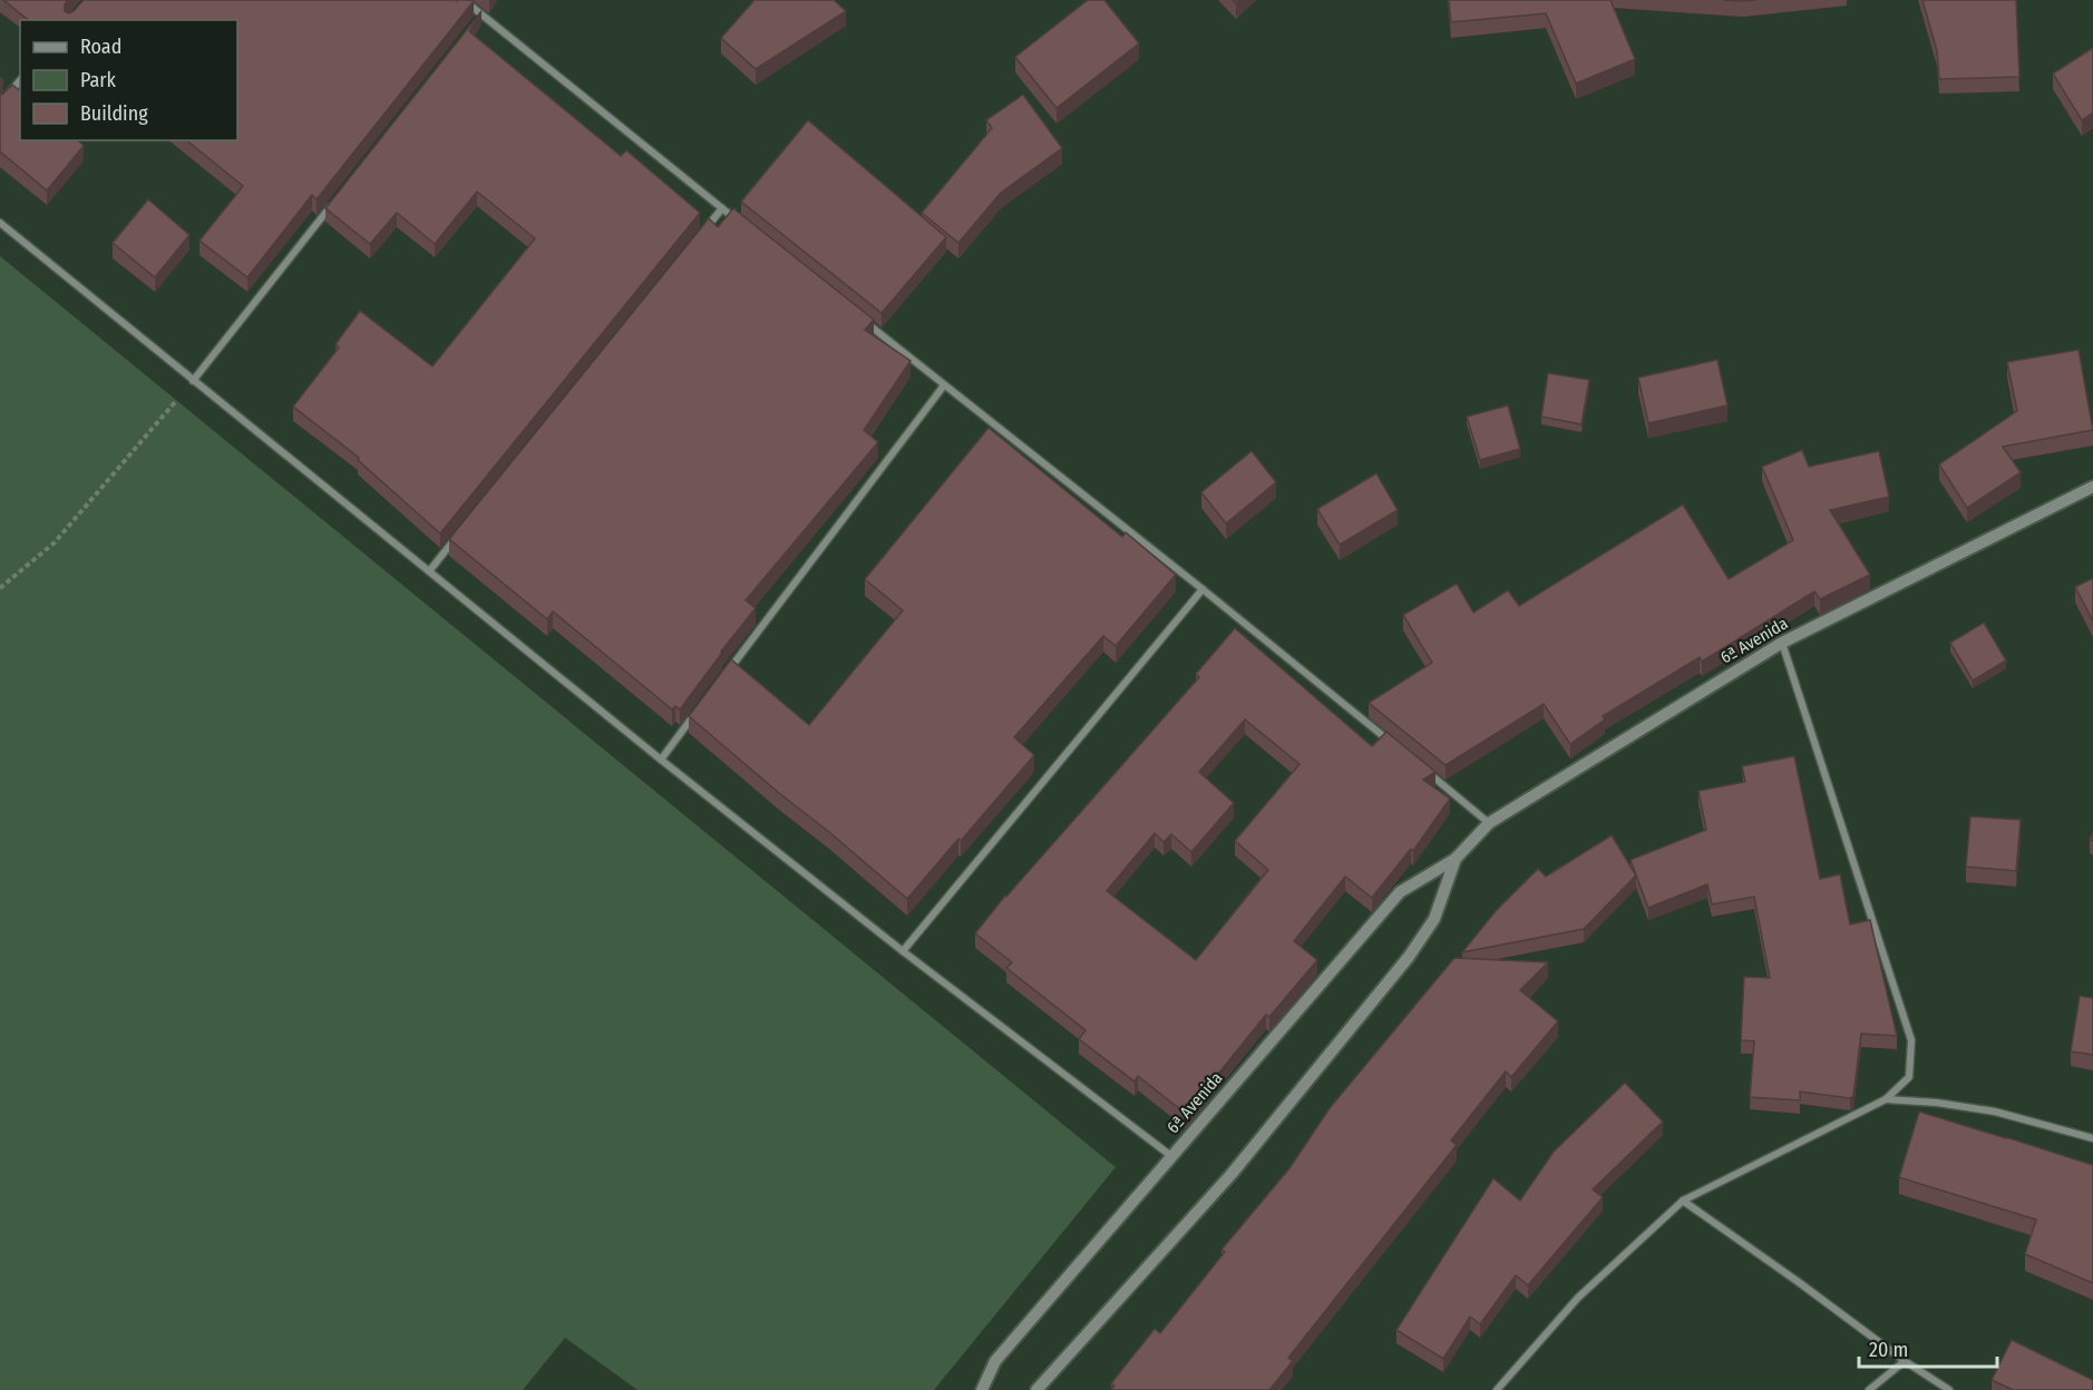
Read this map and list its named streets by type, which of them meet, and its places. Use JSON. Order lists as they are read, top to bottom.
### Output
{
  "streets": {
    "street": ["6ª Avenida"]
  },
  "legend": ["Road", "Park", "Building"],
  "scale_bar": "20 m"
}
